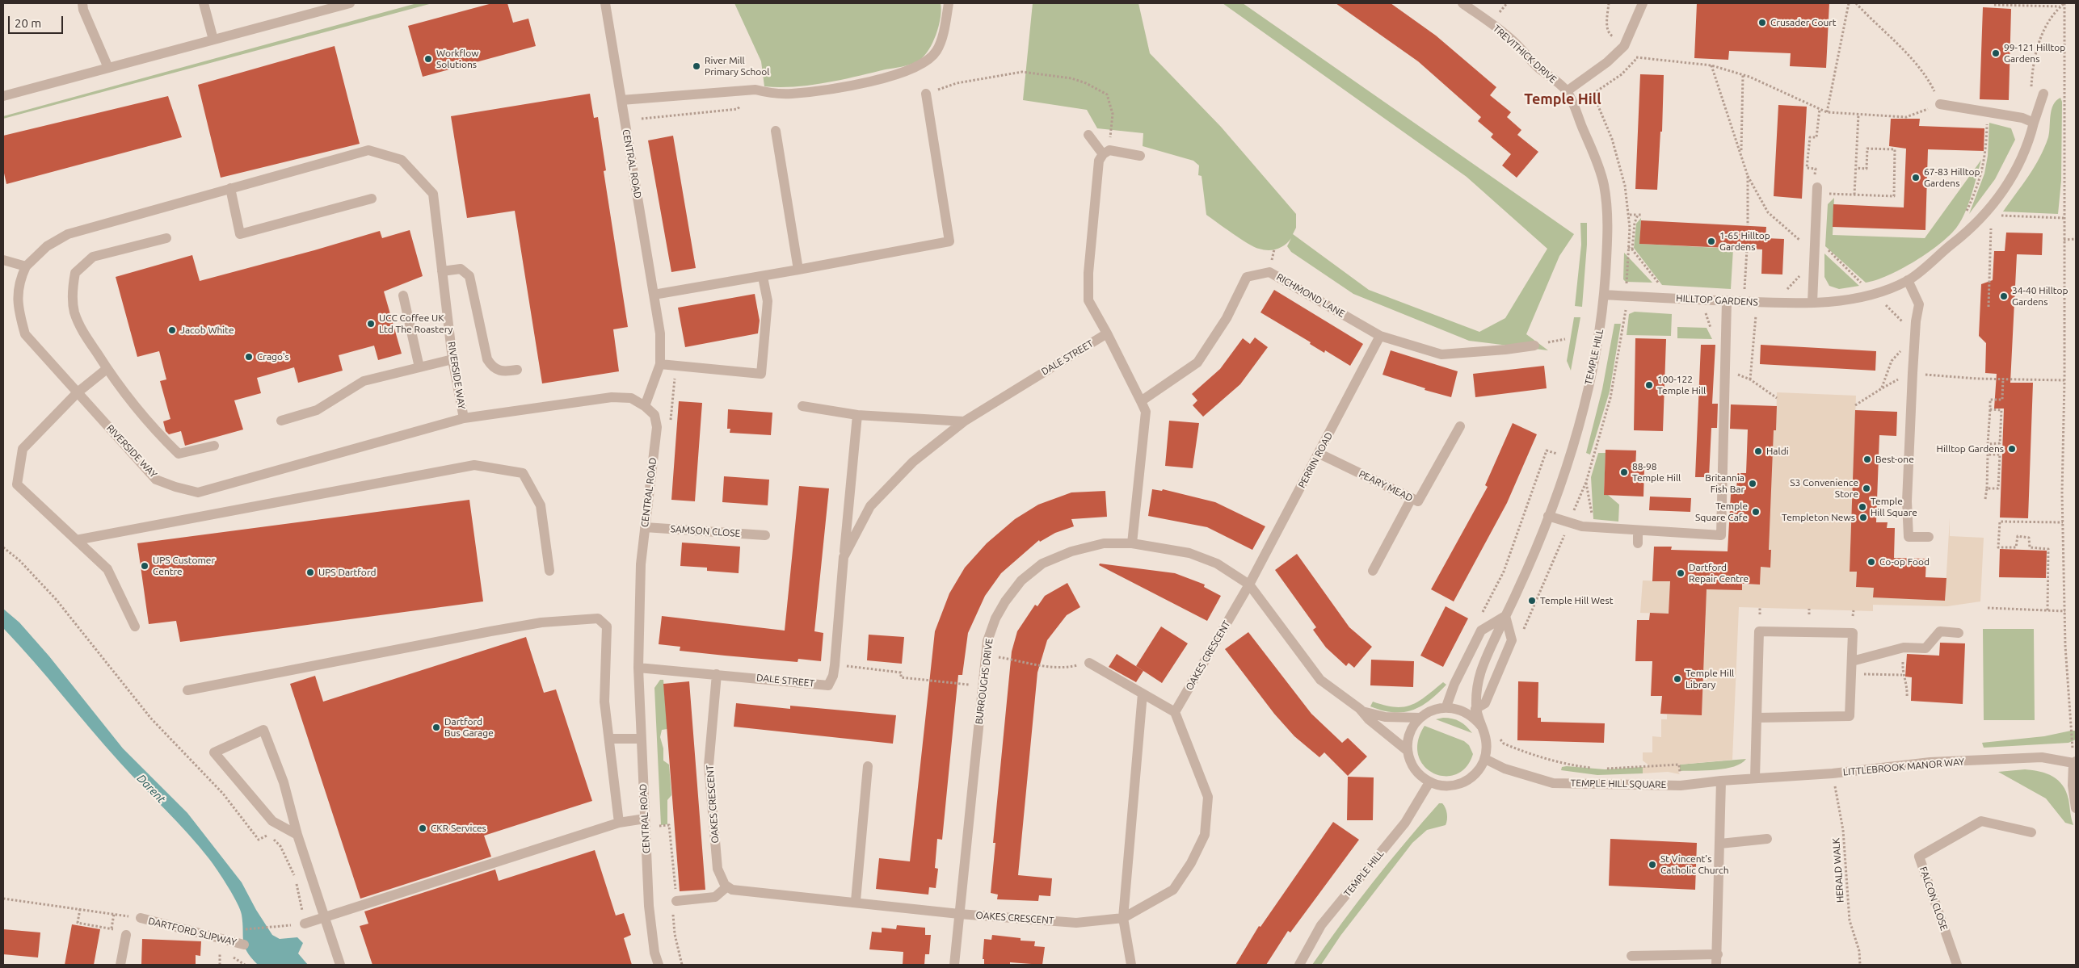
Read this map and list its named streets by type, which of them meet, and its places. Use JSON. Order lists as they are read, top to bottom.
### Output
{
  "streets": {
    "street": [
      "TREVITHICK DRIVE",
      "CENTRAL ROAD",
      "RICHMOND LANE",
      "HILLTOP GARDENS",
      "TEMPLE HILL",
      "DALE STREET",
      "RIVERSIDE WAY",
      "PERRIN ROAD",
      "PEARY MEAD",
      "SAMSON CLOSE",
      "OAKES CRESCENT",
      "BURROUGHS DRIVE",
      "LITTLEBROOK MANOR WAY",
      "TEMPLE HILL SQUARE",
      "FALCON CLOSE",
      "DARTFORD SLIPWAY"
    ],
    "path": ["HERALD WALK"]
  },
  "crossings": [
    ["TREVITHICK DRIVE", "TEMPLE HILL"],
    ["CENTRAL ROAD", "DALE STREET"],
    ["CENTRAL ROAD", "SAMSON CLOSE"],
    ["RICHMOND LANE", "PERRIN ROAD"],
    ["HILLTOP GARDENS", "TEMPLE HILL"],
    ["TEMPLE HILL", "BURROUGHS DRIVE"],
    ["TEMPLE HILL", "TEMPLE HILL SQUARE"],
    ["DALE STREET", "OAKES CRESCENT"],
    ["PERRIN ROAD", "PEARY MEAD"],
    ["PERRIN ROAD", "OAKES CRESCENT"],
    ["PERRIN ROAD", "BURROUGHS DRIVE"],
    ["OAKES CRESCENT", "BURROUGHS DRIVE"],
    ["BURROUGHS DRIVE", "TEMPLE HILL SQUARE"],
    ["LITTLEBROOK MANOR WAY", "TEMPLE HILL SQUARE"],
    ["LITTLEBROOK MANOR WAY", "HERALD WALK"]
  ],
  "districts": ["Temple Hill"],
  "water": ["Darent"],
  "places": [
    "Crusader Court",
    "99-121 Hilltop Gardens",
    "Workflow Solutions",
    "River Mill Primary School",
    "67-83 Hilltop Gardens",
    "1-65 Hilltop Gardens",
    "34-40 Hilltop Gardens",
    "UCC Coffee UK Ltd The Roastery",
    "Jacob White",
    "Crago's",
    "100-122 Temple Hill",
    "Hilltop Gardens",
    "Haldi",
    "Best-one",
    "88-98 Temple Hill",
    "Britannia Fish Bar",
    "S3 Convenience Store",
    "Temple Hill Square",
    "Temple Square Cafe",
    "Templeton News",
    "Co-op Food",
    "UPS Customer Centre",
    "UPS Dartford",
    "Dartford Repair Centre",
    "Temple Hill West",
    "Temple Hill Library",
    "Dartford Bus Garage",
    "CKR Services",
    "St Vincent's Catholic Church"
  ],
  "scale_bar": "20 m"
}
